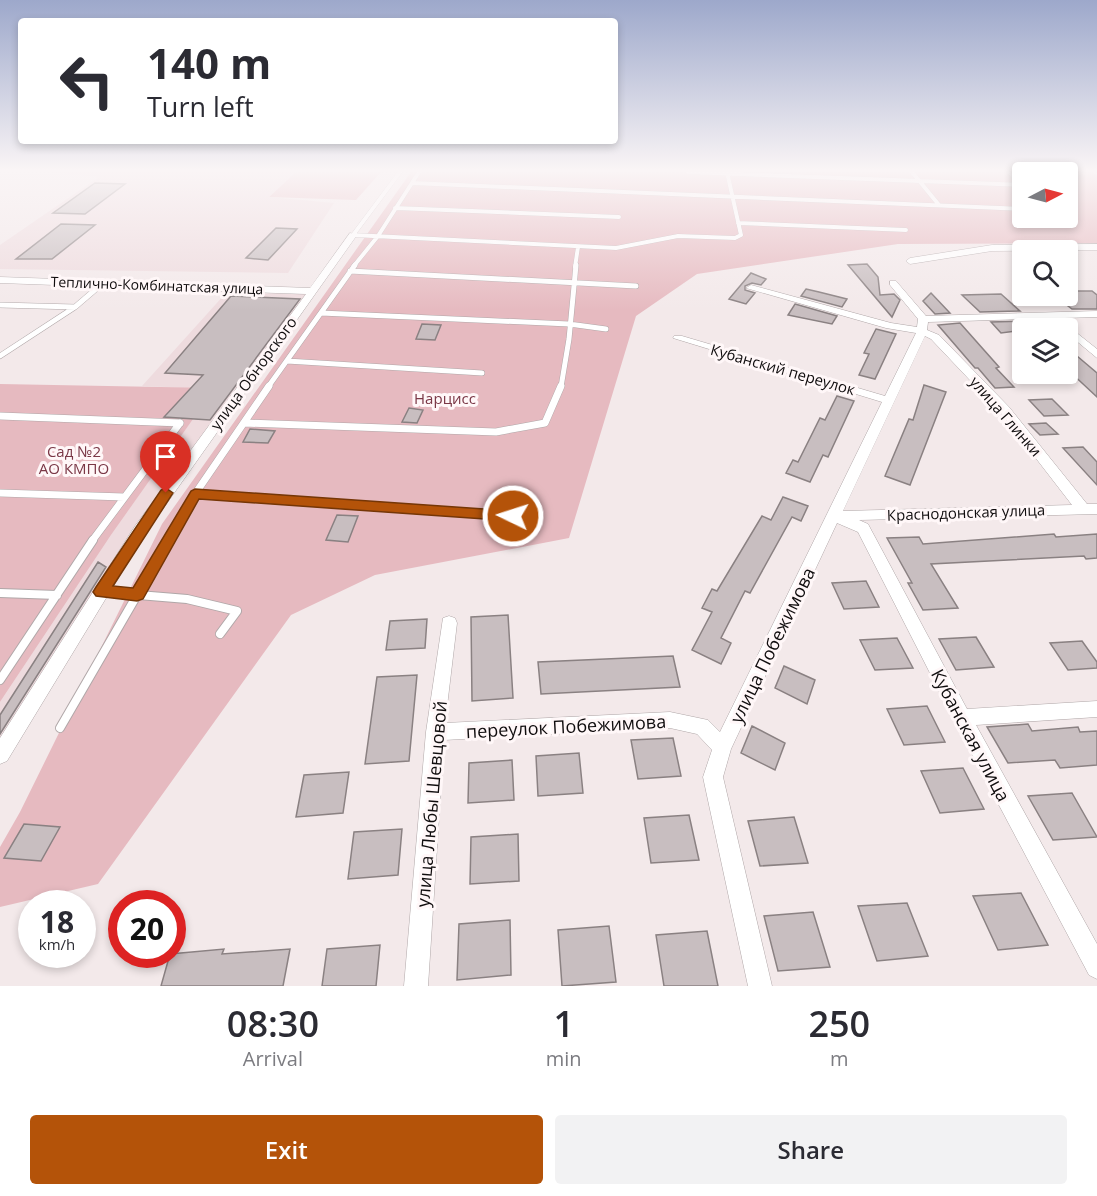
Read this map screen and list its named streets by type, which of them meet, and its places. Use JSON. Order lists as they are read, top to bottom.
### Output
{
  "streets": {
    "street": [
      "Теплично-Комбинатская улица",
      "Кубанский переулок",
      "улица Обнорского",
      "улица Глинки",
      "Краснодонская улица",
      "улица Побежимова",
      "переулок Побежимова",
      "Кубанская улица",
      "улица Любы Шевцовой"
    ]
  },
  "crossings": [
    ["Теплично-Комбинатская улица", "улица Обнорского"],
    ["Кубанский переулок", "улица Побежимова"],
    ["улица Глинки", "Краснодонская улица"],
    ["улица Глинки", "улица Побежимова"],
    ["Краснодонская улица", "улица Побежимова"],
    ["Краснодонская улица", "Кубанская улица"],
    ["улица Побежимова", "переулок Побежимова"],
    ["улица Побежимова", "Кубанская улица"],
    ["переулок Побежимова", "улица Любы Шевцовой"]
  ],
  "parks": ["Нарцисс", "Сад №2 АО КМПО"],
  "north": "right",
  "page": {
    "turn": ["140 m", "Turn left"],
    "speed": "18 km/h",
    "limit": "20",
    "eta": [
      "08:30",
      "Arrival",
      "1",
      "min",
      "250",
      "m"
    ],
    "buttons": ["Exit", "Share"]
  }
}
